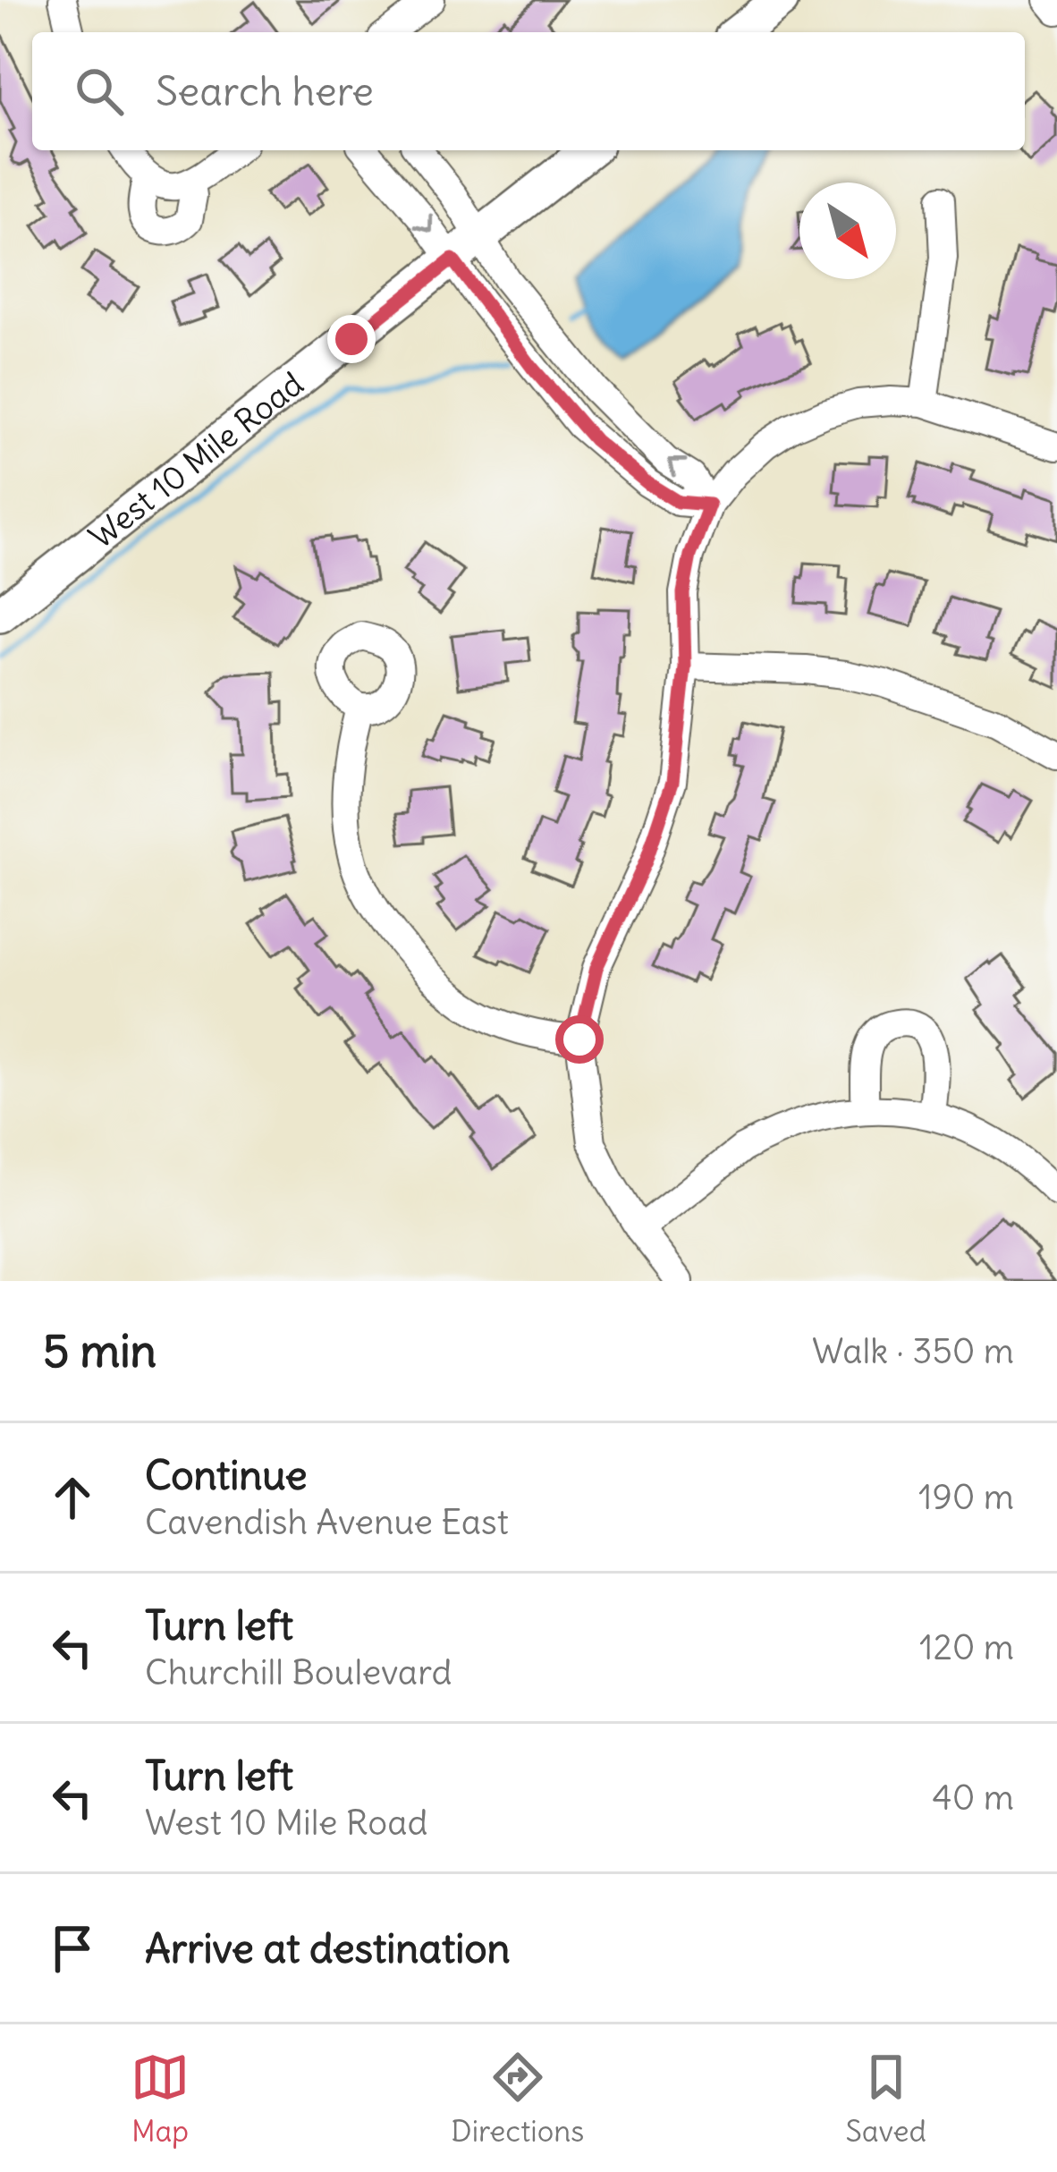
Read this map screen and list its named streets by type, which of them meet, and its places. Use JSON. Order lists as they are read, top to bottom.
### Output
{
  "streets": {
    "main road": ["West 10 Mile Road"]
  },
  "north": "bottom right",
  "page": {
    "search": "Search here",
    "heading": ["5 min", "Walk · 350 m"],
    "list": [
      ["Continue", "Cavendish Avenue East", "190 m"],
      ["Turn left", "Churchill Boulevard", "120 m"],
      ["Turn left", "West 10 Mile Road", "40 m"],
      "Arrive at destination"
    ],
    "nav": ["Map", "Directions", "Saved"]
  }
}
